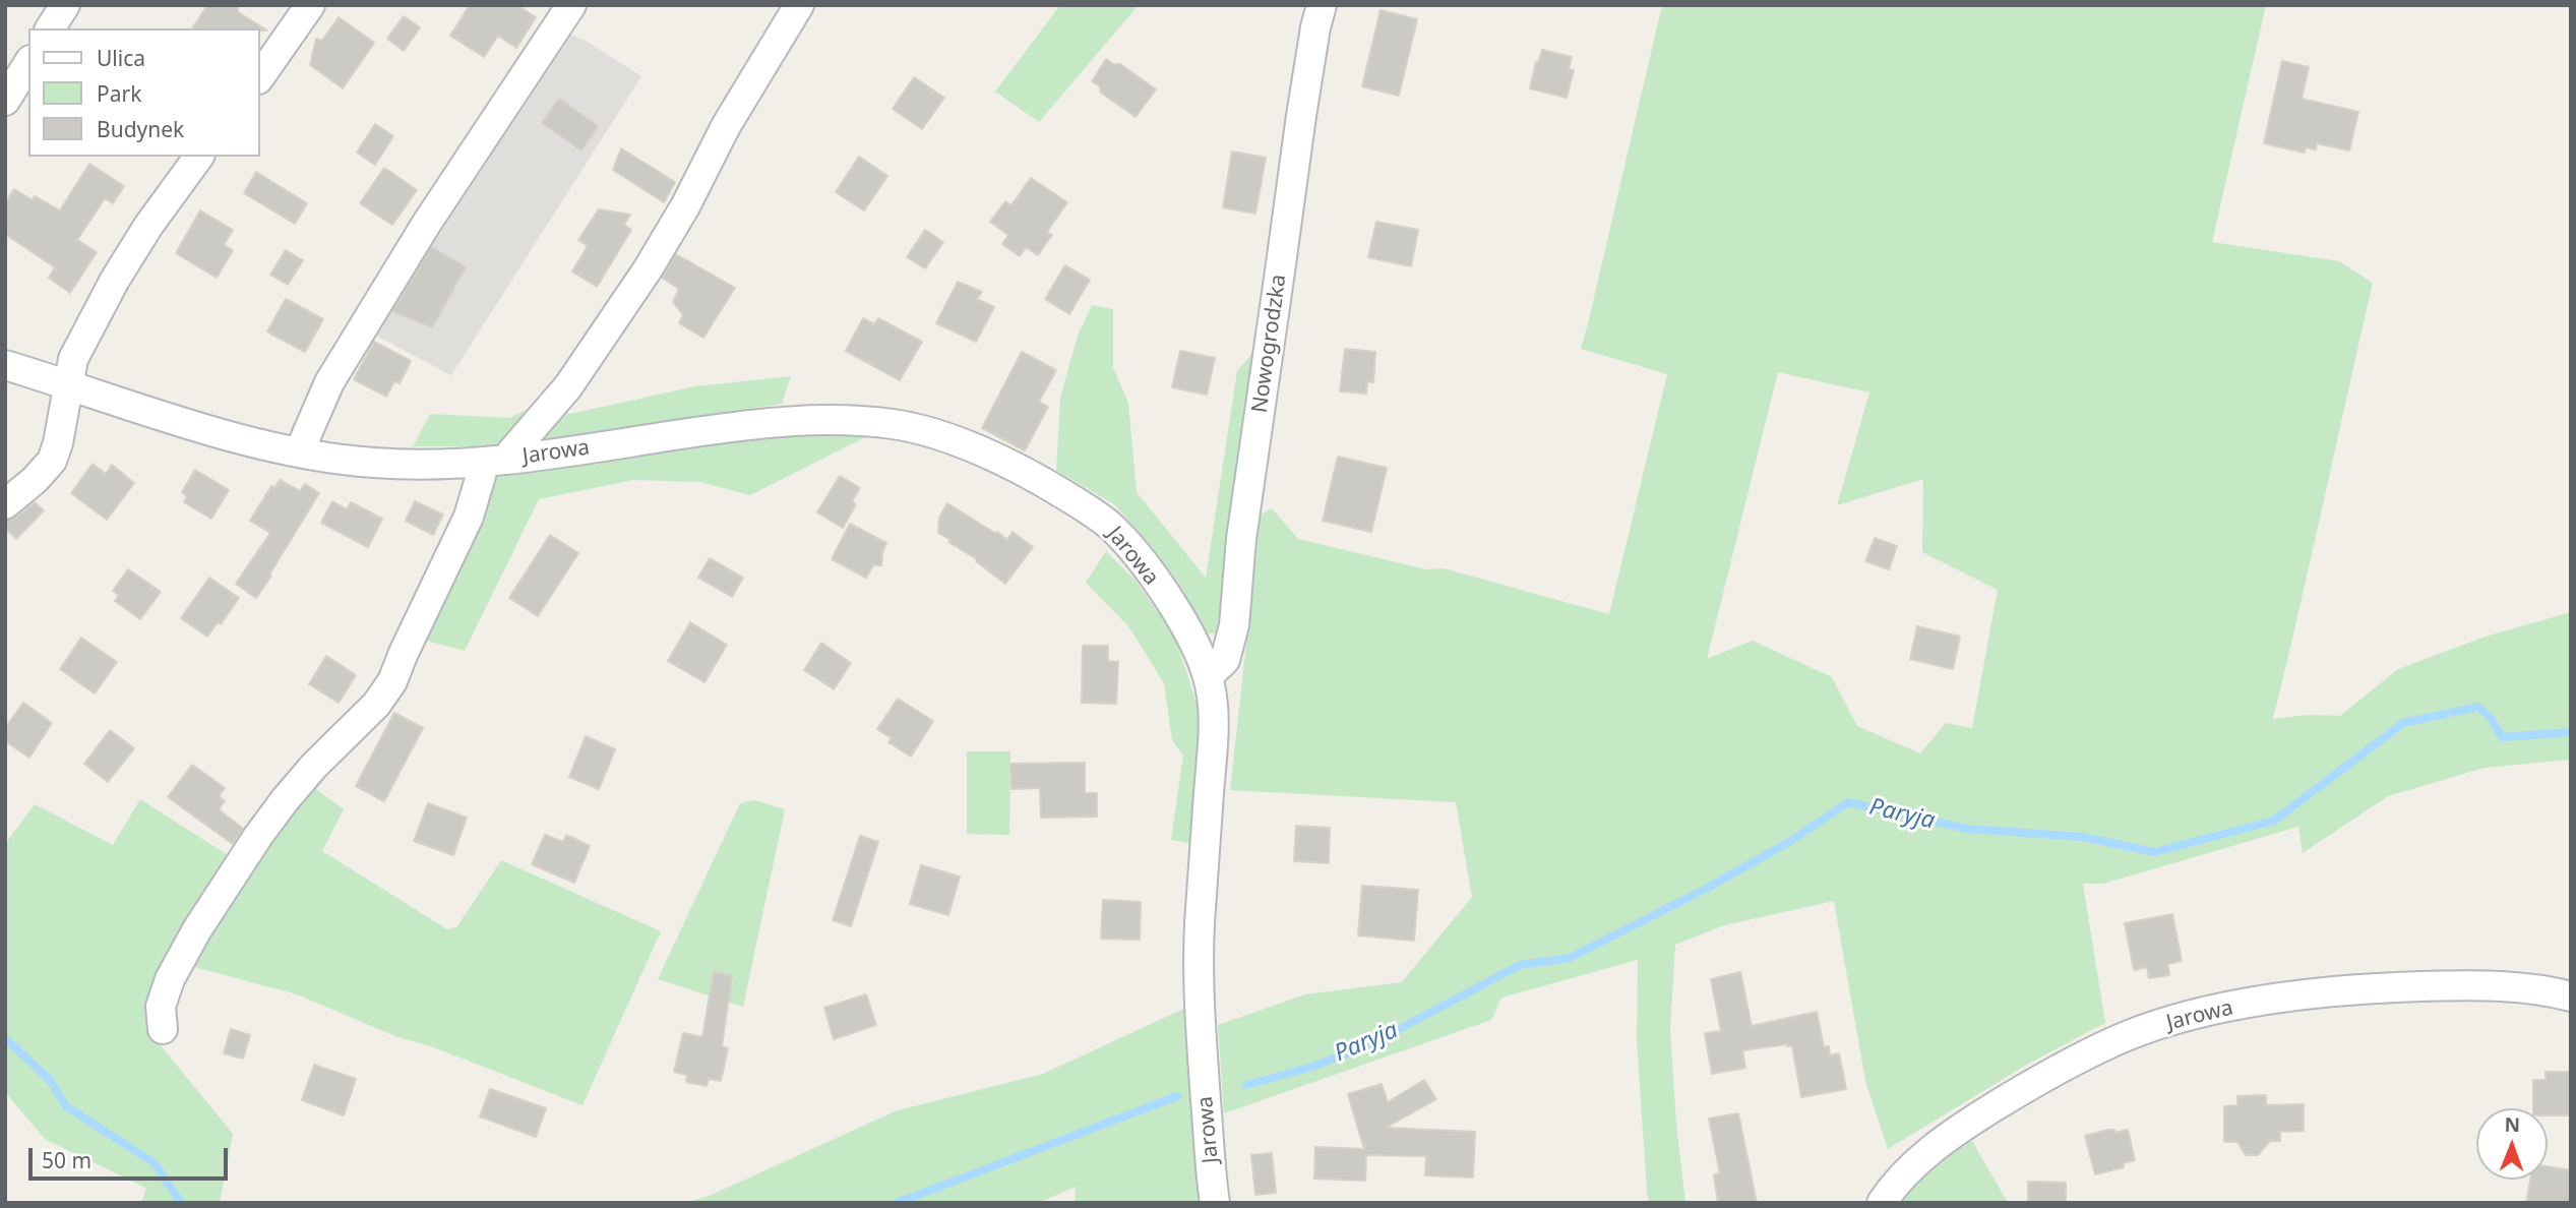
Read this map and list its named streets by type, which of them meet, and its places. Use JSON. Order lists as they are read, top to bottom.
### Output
{
  "streets": {
    "street": ["Nowogrodzka", "Jarowa"]
  },
  "crossings": [
    ["Nowogrodzka", "Jarowa"]
  ],
  "water": ["Paryja"],
  "legend": ["Ulica", "Park", "Budynek"],
  "scale_bar": "50 m",
  "north": "top"
}
